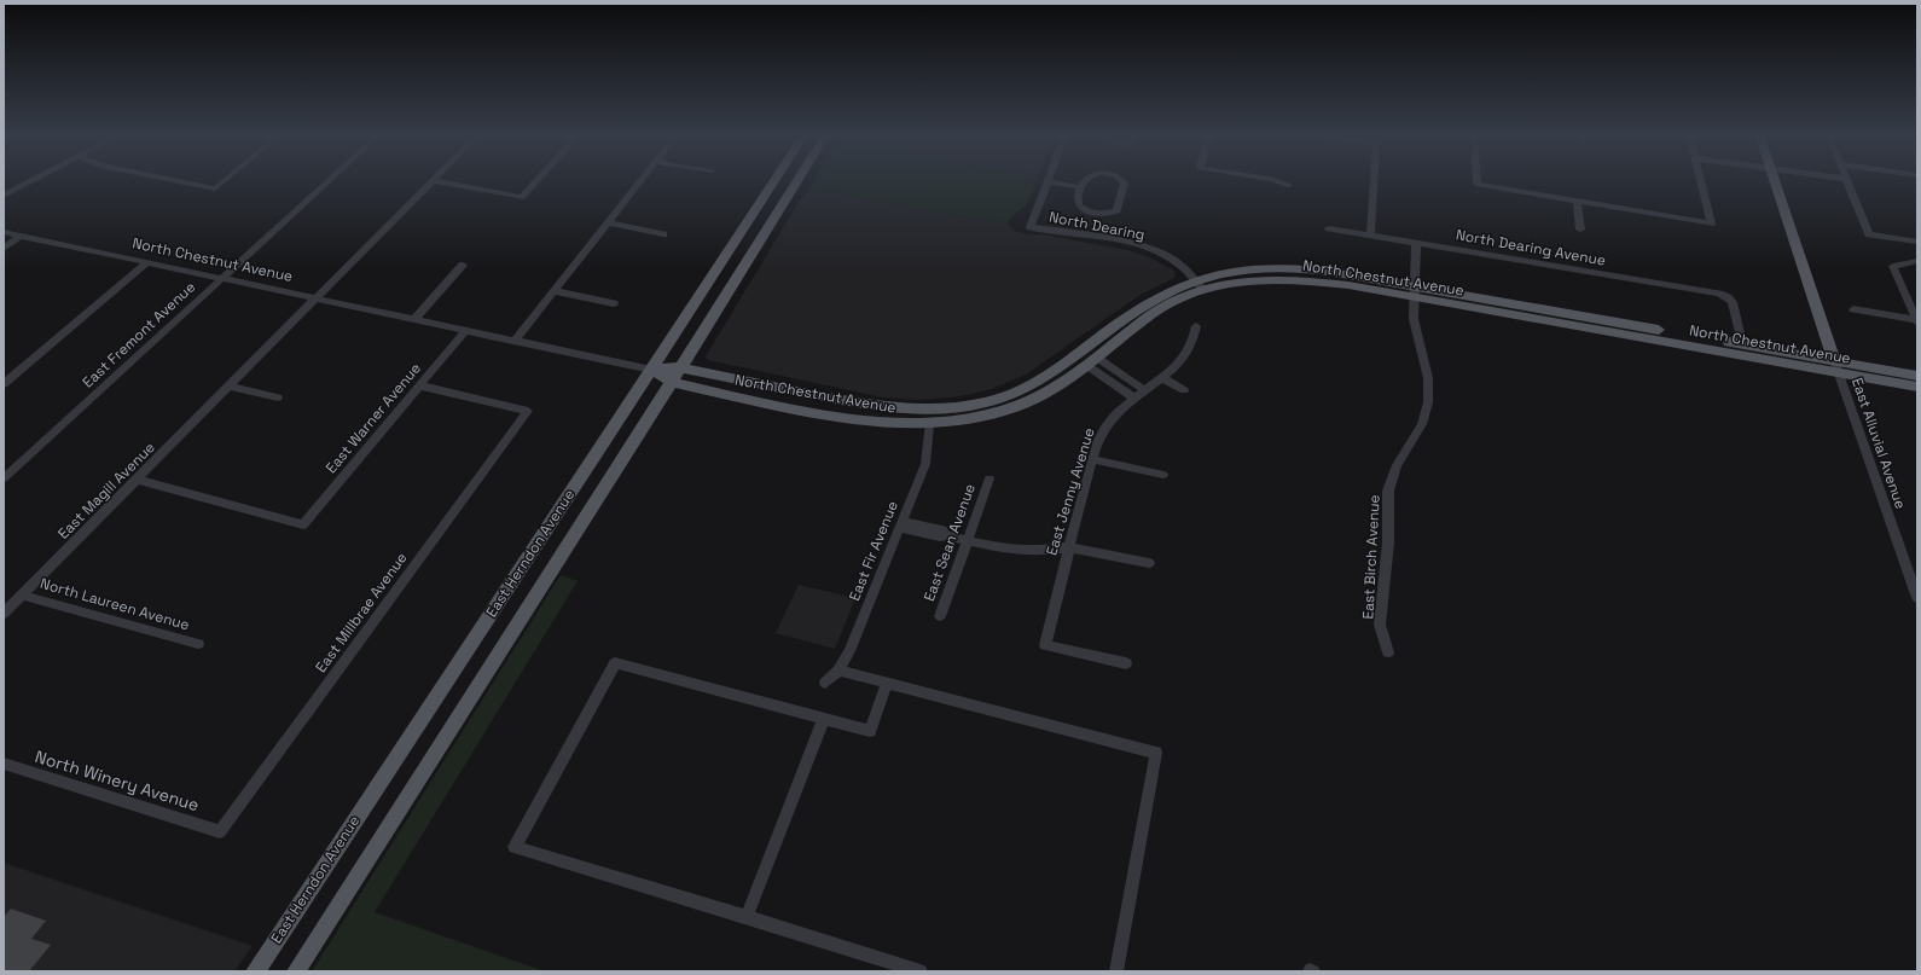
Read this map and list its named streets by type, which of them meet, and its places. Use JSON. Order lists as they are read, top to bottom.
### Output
{
  "streets": {
    "main road": ["North Chestnut Avenue", "East Alluvial Avenue", "East Herndon Avenue"],
    "street": [
      "North Dearing",
      "North Dearing Avenue",
      "East Fremont Avenue",
      "East Warner Avenue",
      "East Magill Avenue",
      "East Jenny Avenue",
      "East Sean Avenue",
      "East Fir Avenue",
      "East Birch Avenue",
      "North Laureen Avenue",
      "East Millbrae Avenue",
      "North Winery Avenue"
    ]
  },
  "crossings": [
    ["North Dearing", "North Chestnut Avenue"],
    ["North Dearing Avenue", "North Chestnut Avenue"],
    ["North Dearing Avenue", "East Birch Avenue"],
    ["North Chestnut Avenue", "East Fremont Avenue"],
    ["North Chestnut Avenue", "East Warner Avenue"],
    ["North Chestnut Avenue", "East Alluvial Avenue"],
    ["North Chestnut Avenue", "East Magill Avenue"],
    ["North Chestnut Avenue", "East Fir Avenue"],
    ["North Chestnut Avenue", "East Herndon Avenue"],
    ["North Chestnut Avenue", "East Birch Avenue"],
    ["East Warner Avenue", "East Magill Avenue"],
    ["East Warner Avenue", "East Millbrae Avenue"],
    ["East Magill Avenue", "North Laureen Avenue"],
    ["East Millbrae Avenue", "North Winery Avenue"]
  ]
}
